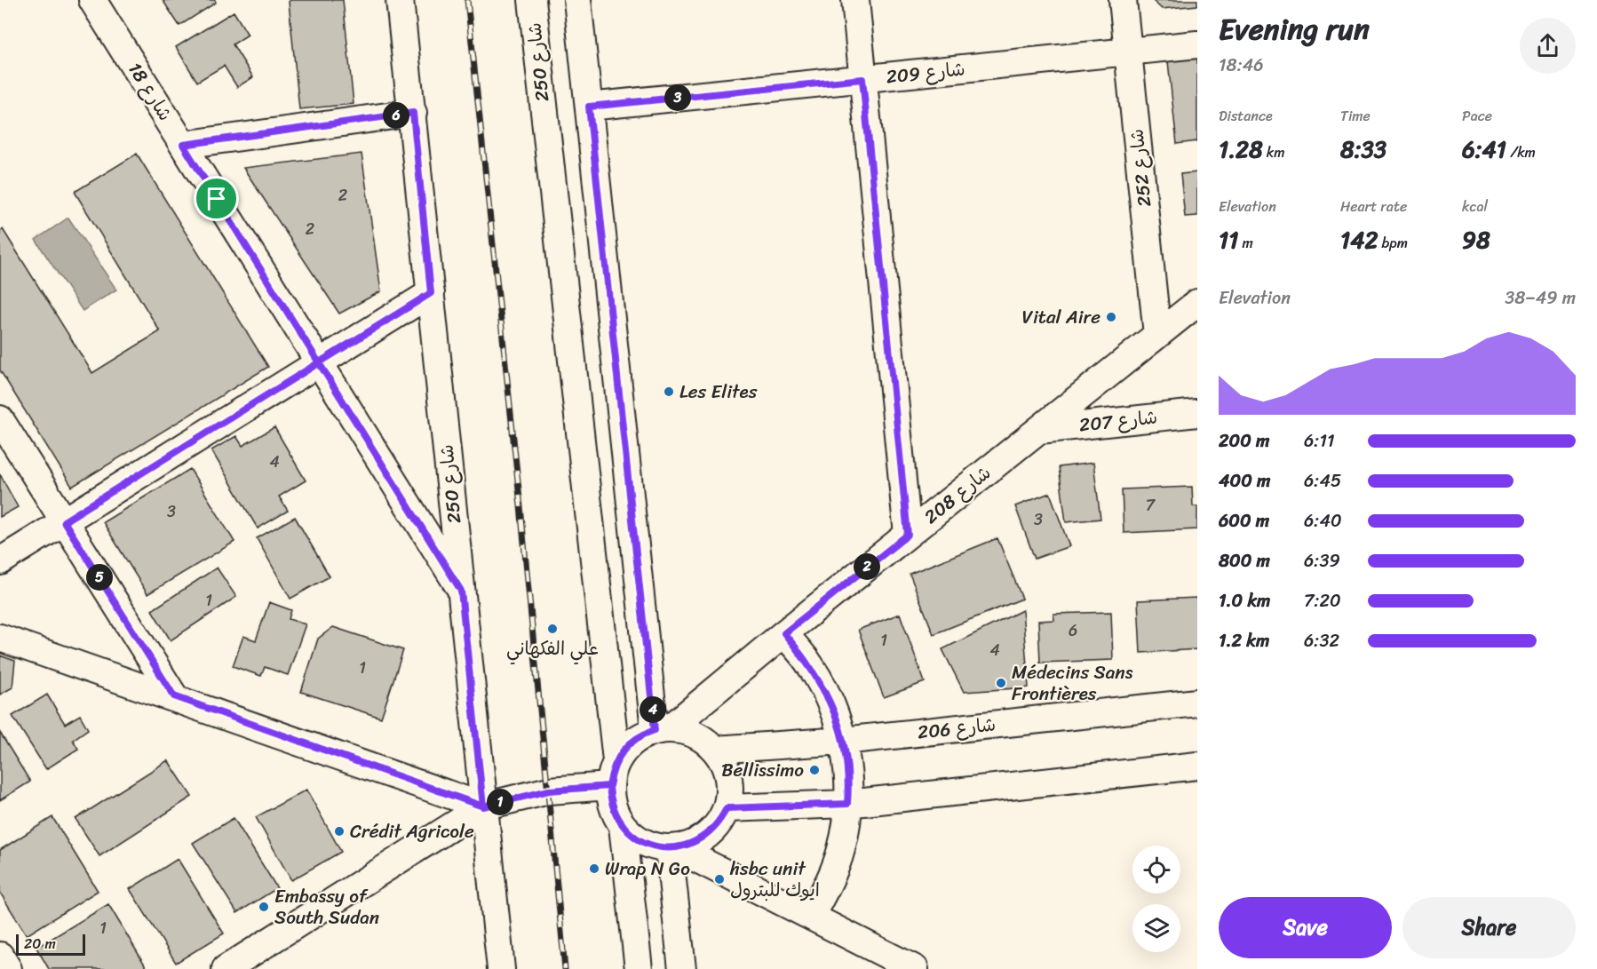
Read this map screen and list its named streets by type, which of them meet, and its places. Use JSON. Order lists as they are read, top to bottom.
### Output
{
  "streets": {
    "street": [
      "شارع 250",
      "شارع 209",
      "شارع 18",
      "شارع 252",
      "شارع 207",
      "شارع 208",
      "شارع 206"
    ]
  },
  "crossings": [
    ["شارع 250", "شارع 18"],
    ["شارع 250", "شارع 208"],
    ["شارع 250", "شارع 206"],
    ["شارع 209", "شارع 252"],
    ["شارع 252", "شارع 208"],
    ["شارع 207", "شارع 208"],
    ["شارع 208", "شارع 206"]
  ],
  "places": [
    "Vital Aire",
    "Les Elites",
    "علي الفكهاني",
    "Médecins Sans Frontières",
    "Bellissimo",
    "Crédit Agricole",
    "Wrap N Go",
    "hsbc unit ايوك للبترول",
    "Embassy of South Sudan"
  ],
  "house_numbers": [
    "2",
    "2",
    "4",
    "7",
    "3",
    "3",
    "1",
    "6",
    "1",
    "4",
    "1",
    "1"
  ],
  "scale_bar": "20 m",
  "page": {
    "heading": ["Evening run", "18:46"],
    "pins": [
      "3",
      "6",
      "2",
      "5",
      "4",
      "1"
    ],
    "stats": [
      ["Distance", "1.28 km"],
      ["Time", "8:33"],
      ["Pace", "6:41 /km"],
      ["Elevation", "11 m"],
      ["Heart rate", "142 bpm"],
      ["kcal", "98"]
    ],
    "chart": ["Elevation", "38–49 m"],
    "list": [
      {
        "name": "200 m",
        "note": "6:11"
      },
      {
        "name": "400 m",
        "note": "6:45"
      },
      {
        "name": "600 m",
        "note": "6:40"
      },
      {
        "name": "800 m",
        "note": "6:39"
      },
      {
        "name": "1.0 km",
        "note": "7:20"
      },
      {
        "name": "1.2 km",
        "note": "6:32"
      }
    ],
    "buttons": ["Save", "Share"],
    "scale": "20 m"
  }
}
